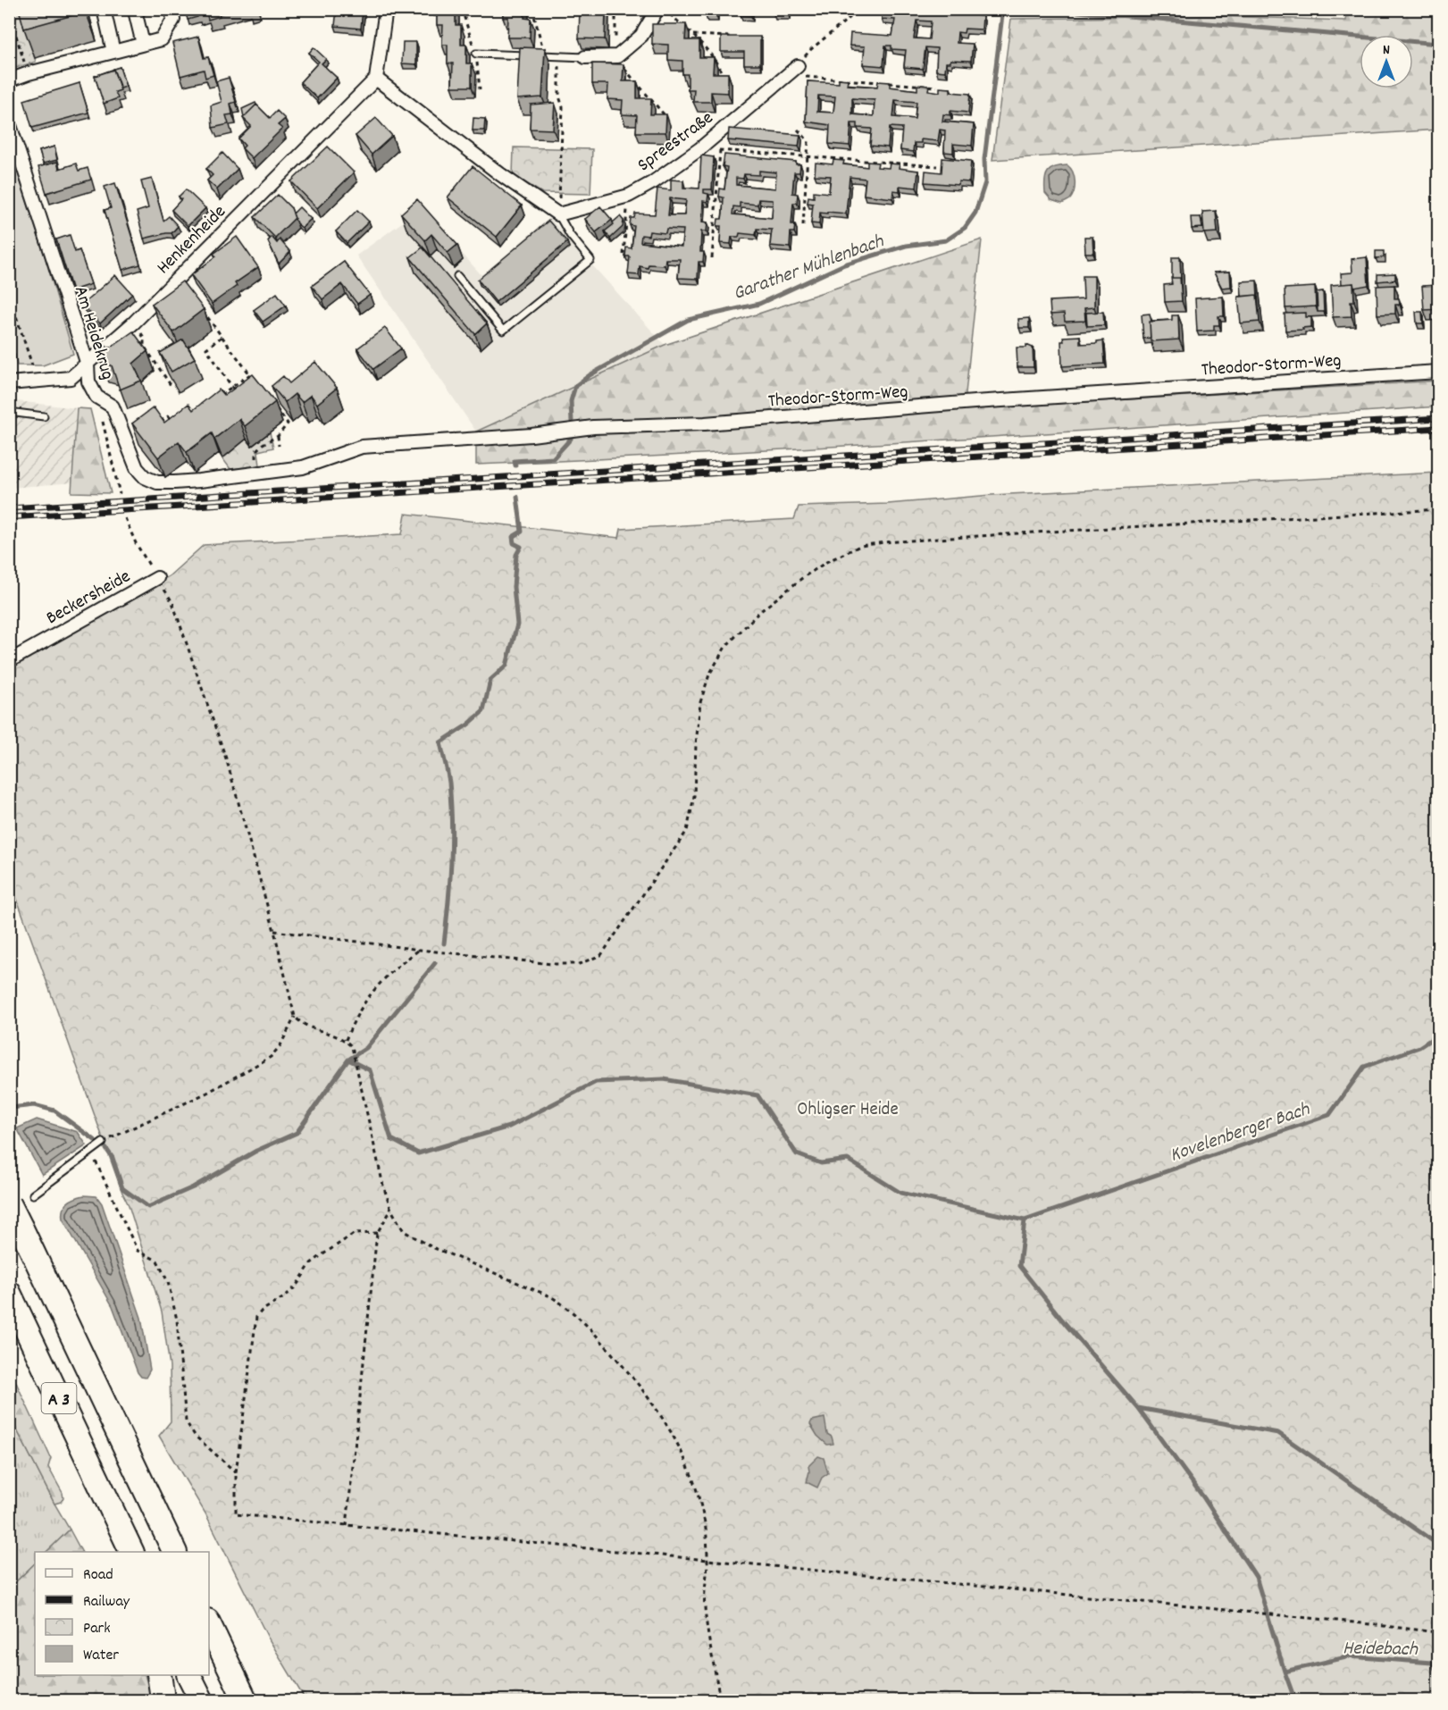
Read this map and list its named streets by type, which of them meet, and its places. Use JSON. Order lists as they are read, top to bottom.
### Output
{
  "streets": {
    "highway": ["A 3"],
    "street": [
      "Spreestraße",
      "Henkenheide",
      "Am Heidekrug",
      "Theodor-Storm-Weg",
      "Beckersheide"
    ]
  },
  "crossings": [
    ["Henkenheide", "Am Heidekrug"],
    ["Am Heidekrug", "Theodor-Storm-Weg"]
  ],
  "water": ["Garather Mühlenbach", "Kovelenberger Bach", "Heidebach"],
  "parks": ["Ohligser Heide"],
  "legend": [
    "Road",
    "Railway",
    "Park",
    "Water"
  ],
  "north": "top"
}
